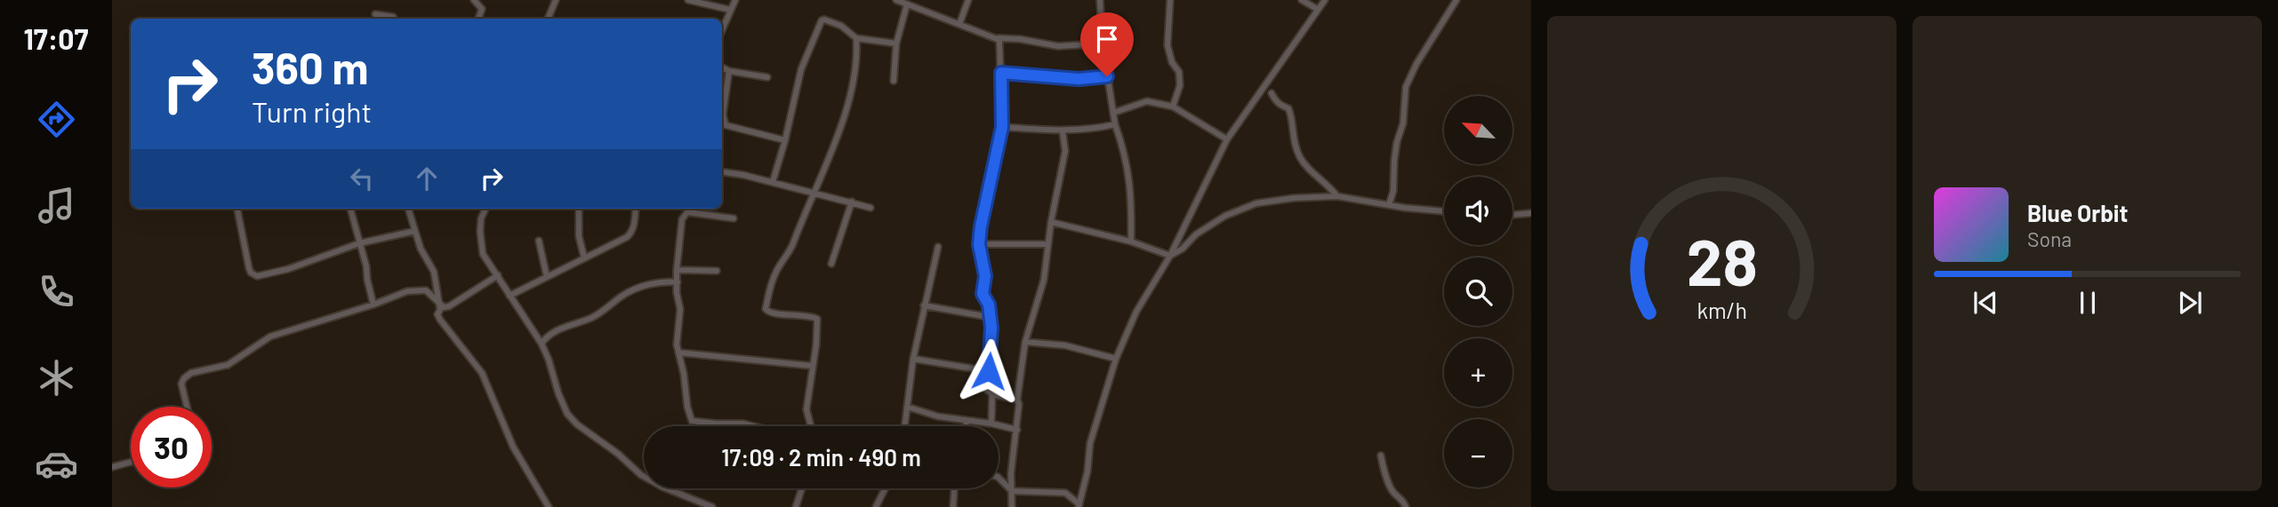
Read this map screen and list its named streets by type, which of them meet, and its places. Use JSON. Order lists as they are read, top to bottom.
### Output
{
  "north": "top left",
  "page": {
    "tabs": "17:07",
    "turn": ["360 m", "Turn right"],
    "map_buttons": ["+", "−"],
    "song": ["Blue Orbit", "Sona"],
    "limit": "30",
    "trip": "17:09 · 2 min · 490 m",
    "gauge": ["28", "km/h"]
  }
}
